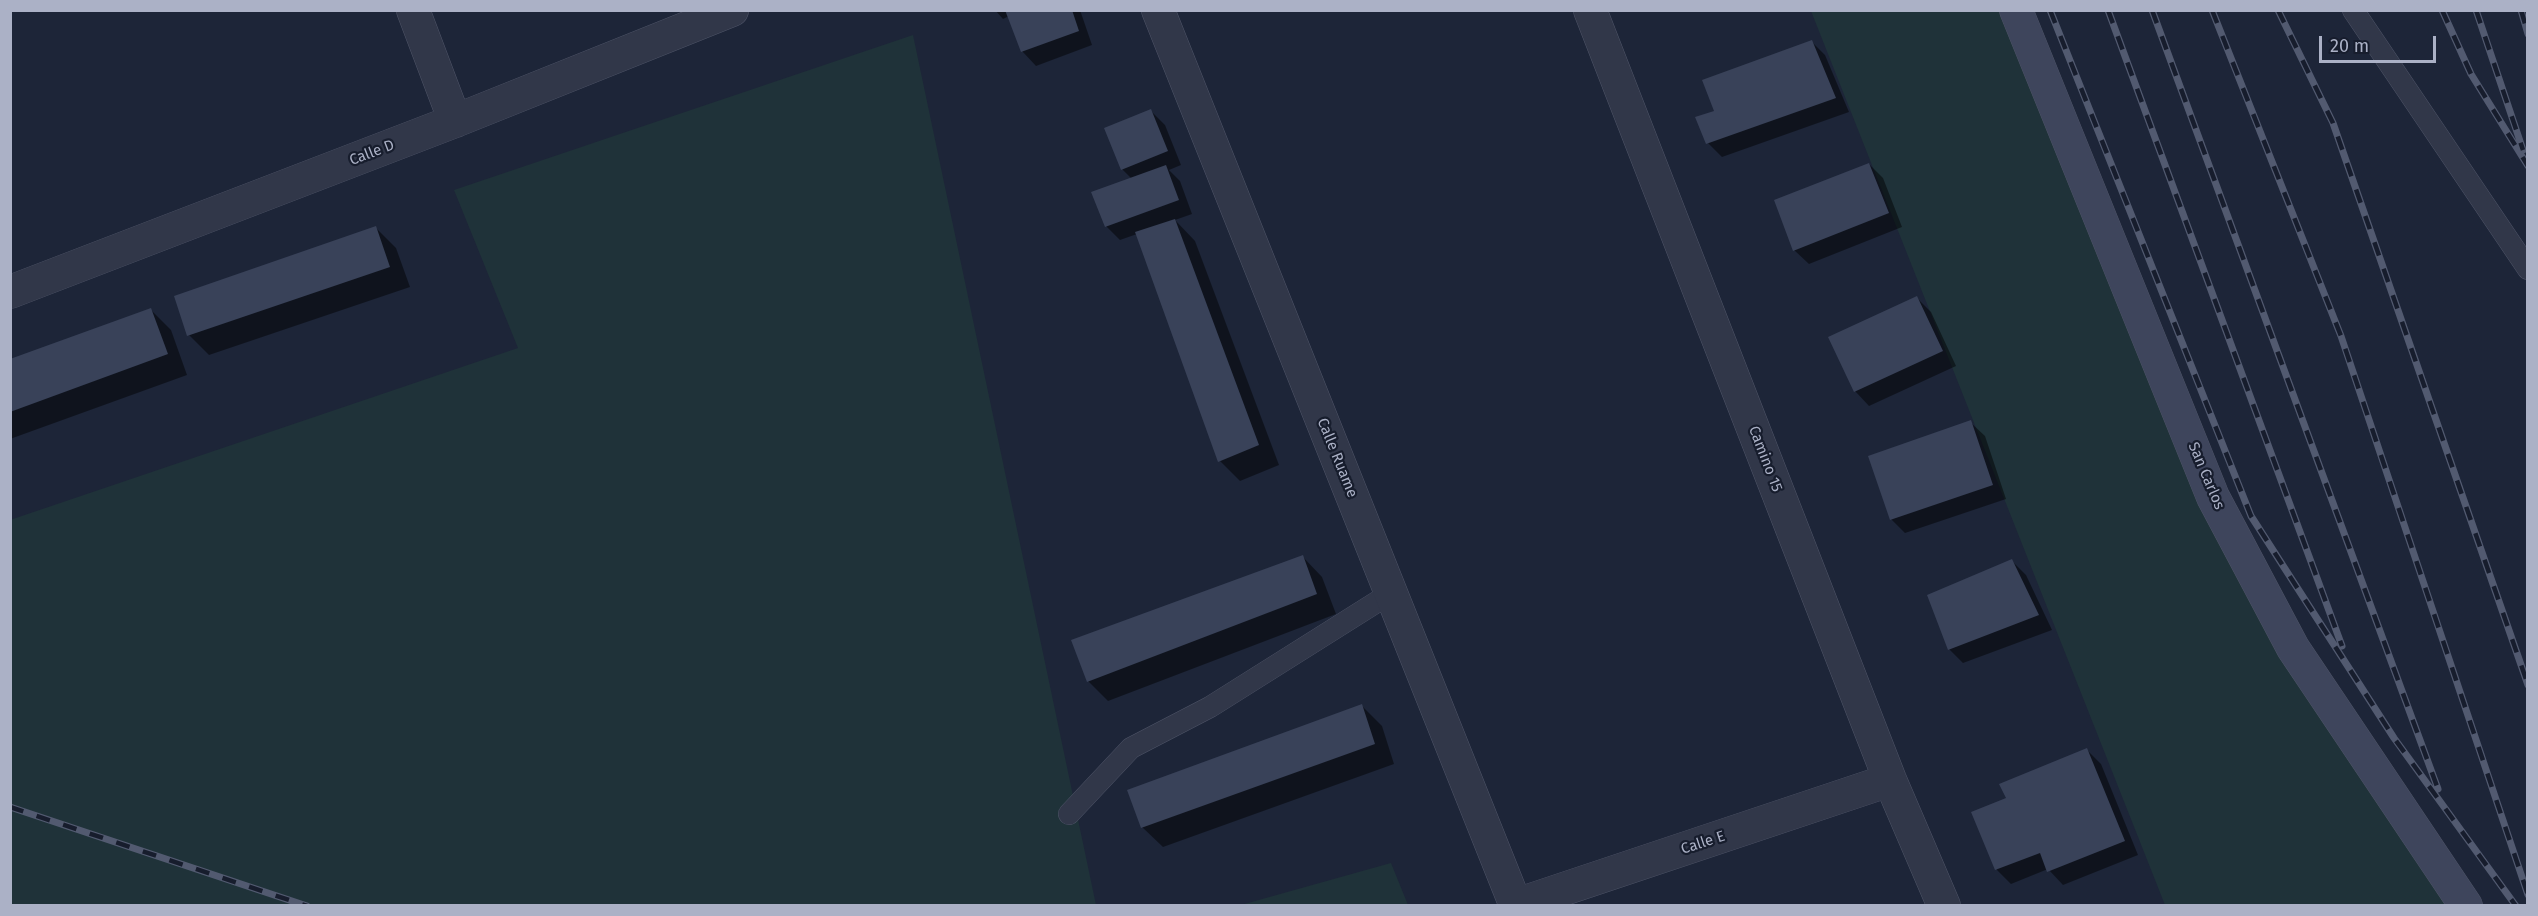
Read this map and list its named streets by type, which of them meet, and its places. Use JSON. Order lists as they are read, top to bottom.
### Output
{
  "streets": {
    "street": [
      "Calle D",
      "Calle Ruame",
      "Camino 15",
      "San Carlos",
      "Calle E"
    ]
  },
  "crossings": [
    ["Calle Ruame", "Calle E"],
    ["Camino 15", "Calle E"]
  ],
  "scale_bar": "20 m"
}
